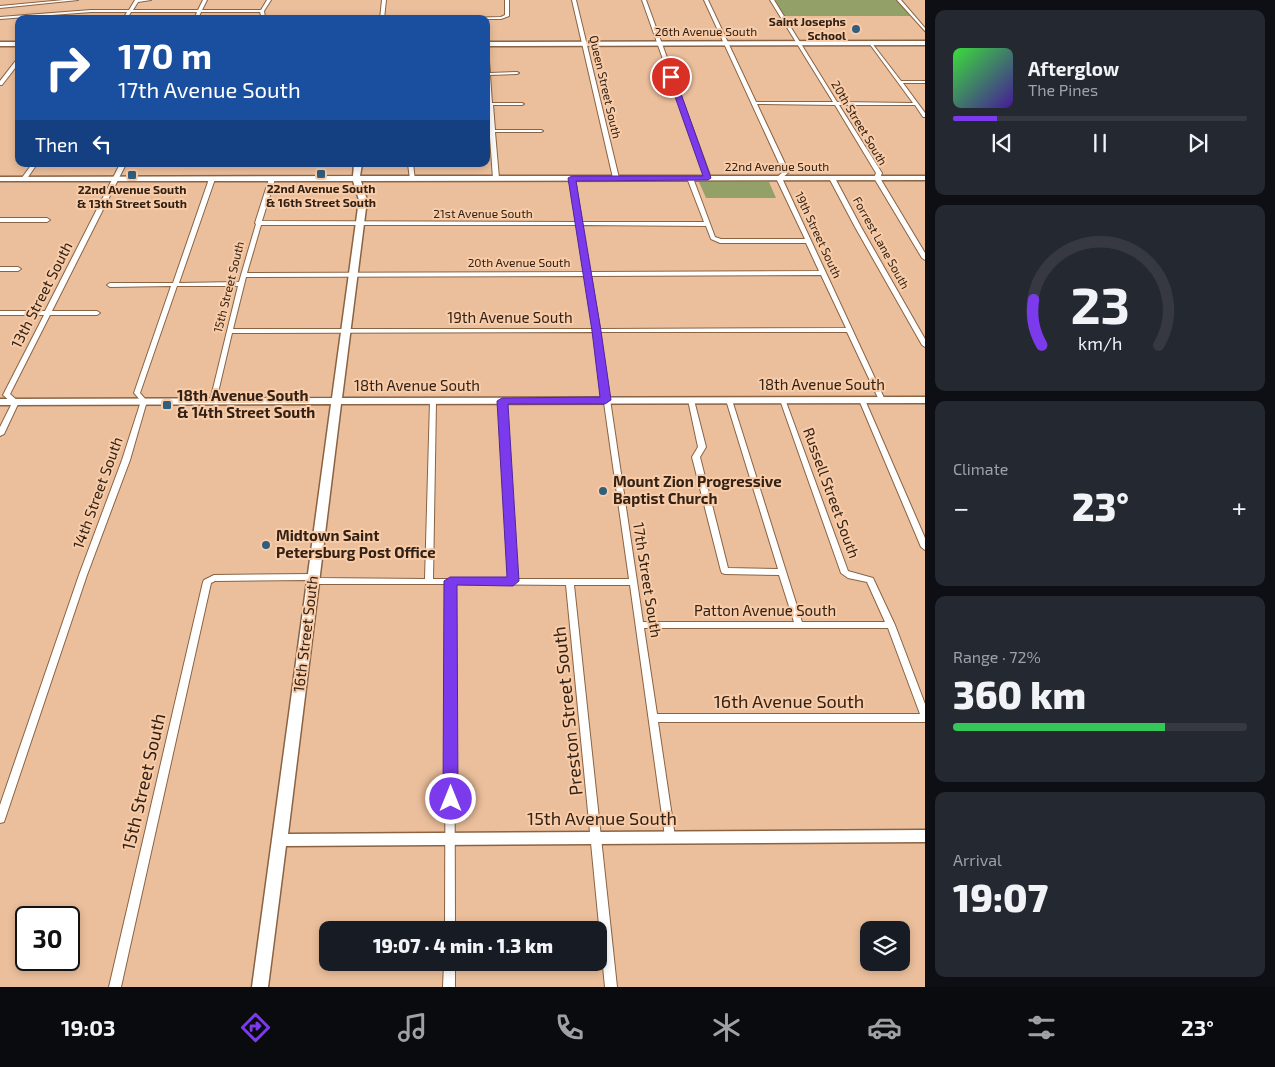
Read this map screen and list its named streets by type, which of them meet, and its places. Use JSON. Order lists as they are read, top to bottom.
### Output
{
  "streets": {
    "street": [
      "26th Avenue South",
      "Queen Street South",
      "20th Street South",
      "22nd Avenue South",
      "21st Avenue South",
      "19th Street South",
      "Forrest Lane South",
      "20th Avenue South",
      "15th Street South",
      "13th Street South",
      "19th Avenue South",
      "18th Avenue South",
      "14th Street South",
      "Russell Street South",
      "17th Street South",
      "Patton Avenue South",
      "16th Street South",
      "16th Avenue South",
      "Preston Street South",
      "15th Avenue South"
    ]
  },
  "crossings": [
    ["26th Avenue South", "Queen Street South"],
    ["26th Avenue South", "20th Street South"],
    ["26th Avenue South", "19th Street South"],
    ["Queen Street South", "22nd Avenue South"],
    ["20th Street South", "22nd Avenue South"],
    ["22nd Avenue South", "19th Street South"],
    ["22nd Avenue South", "Forrest Lane South"],
    ["22nd Avenue South", "15th Street South"],
    ["22nd Avenue South", "13th Street South"],
    ["22nd Avenue South", "14th Street South"],
    ["22nd Avenue South", "17th Street South"],
    ["22nd Avenue South", "16th Street South"],
    ["21st Avenue South", "15th Street South"],
    ["21st Avenue South", "17th Street South"],
    ["21st Avenue South", "16th Street South"],
    ["19th Street South", "20th Avenue South"],
    ["19th Street South", "19th Avenue South"],
    ["19th Street South", "18th Avenue South"],
    ["20th Avenue South", "15th Street South"],
    ["20th Avenue South", "17th Street South"],
    ["20th Avenue South", "16th Street South"],
    ["15th Street South", "19th Avenue South"],
    ["15th Street South", "18th Avenue South"],
    ["15th Street South", "16th Street South"],
    ["13th Street South", "18th Avenue South"],
    ["19th Avenue South", "17th Street South"],
    ["19th Avenue South", "16th Street South"],
    ["18th Avenue South", "14th Street South"],
    ["18th Avenue South", "Russell Street South"],
    ["18th Avenue South", "17th Street South"],
    ["18th Avenue South", "16th Street South"],
    ["Russell Street South", "Patton Avenue South"],
    ["Russell Street South", "16th Avenue South"],
    ["17th Street South", "Patton Avenue South"],
    ["17th Street South", "16th Avenue South"],
    ["17th Street South", "15th Avenue South"],
    ["16th Street South", "15th Avenue South"],
    ["Preston Street South", "15th Avenue South"]
  ],
  "places": {
    "other": ["Saint Josephs School", "Mount Zion Progressive Baptist Church", "Midtown Saint Petersburg Post Office"],
    "transit": ["22nd Avenue South & 16th Street South", "22nd Avenue South & 13th Street South", "18th Avenue South & 14th Street South"]
  },
  "page": {
    "turn": ["170 m", "17th Avenue South"],
    "song": ["Afterglow", "The Pines"],
    "then": "Then",
    "tile": [
      "Climate",
      ["Range · 72%", "360 km"],
      ["Arrival", "19:07"]
    ],
    "heat": ["−", "23°", "+"],
    "limit": "30",
    "trip": "19:07 · 4 min · 1.3 km",
    "tabs": ["19:03", "23°"],
    "gauge": ["23", "km/h"]
  }
}
